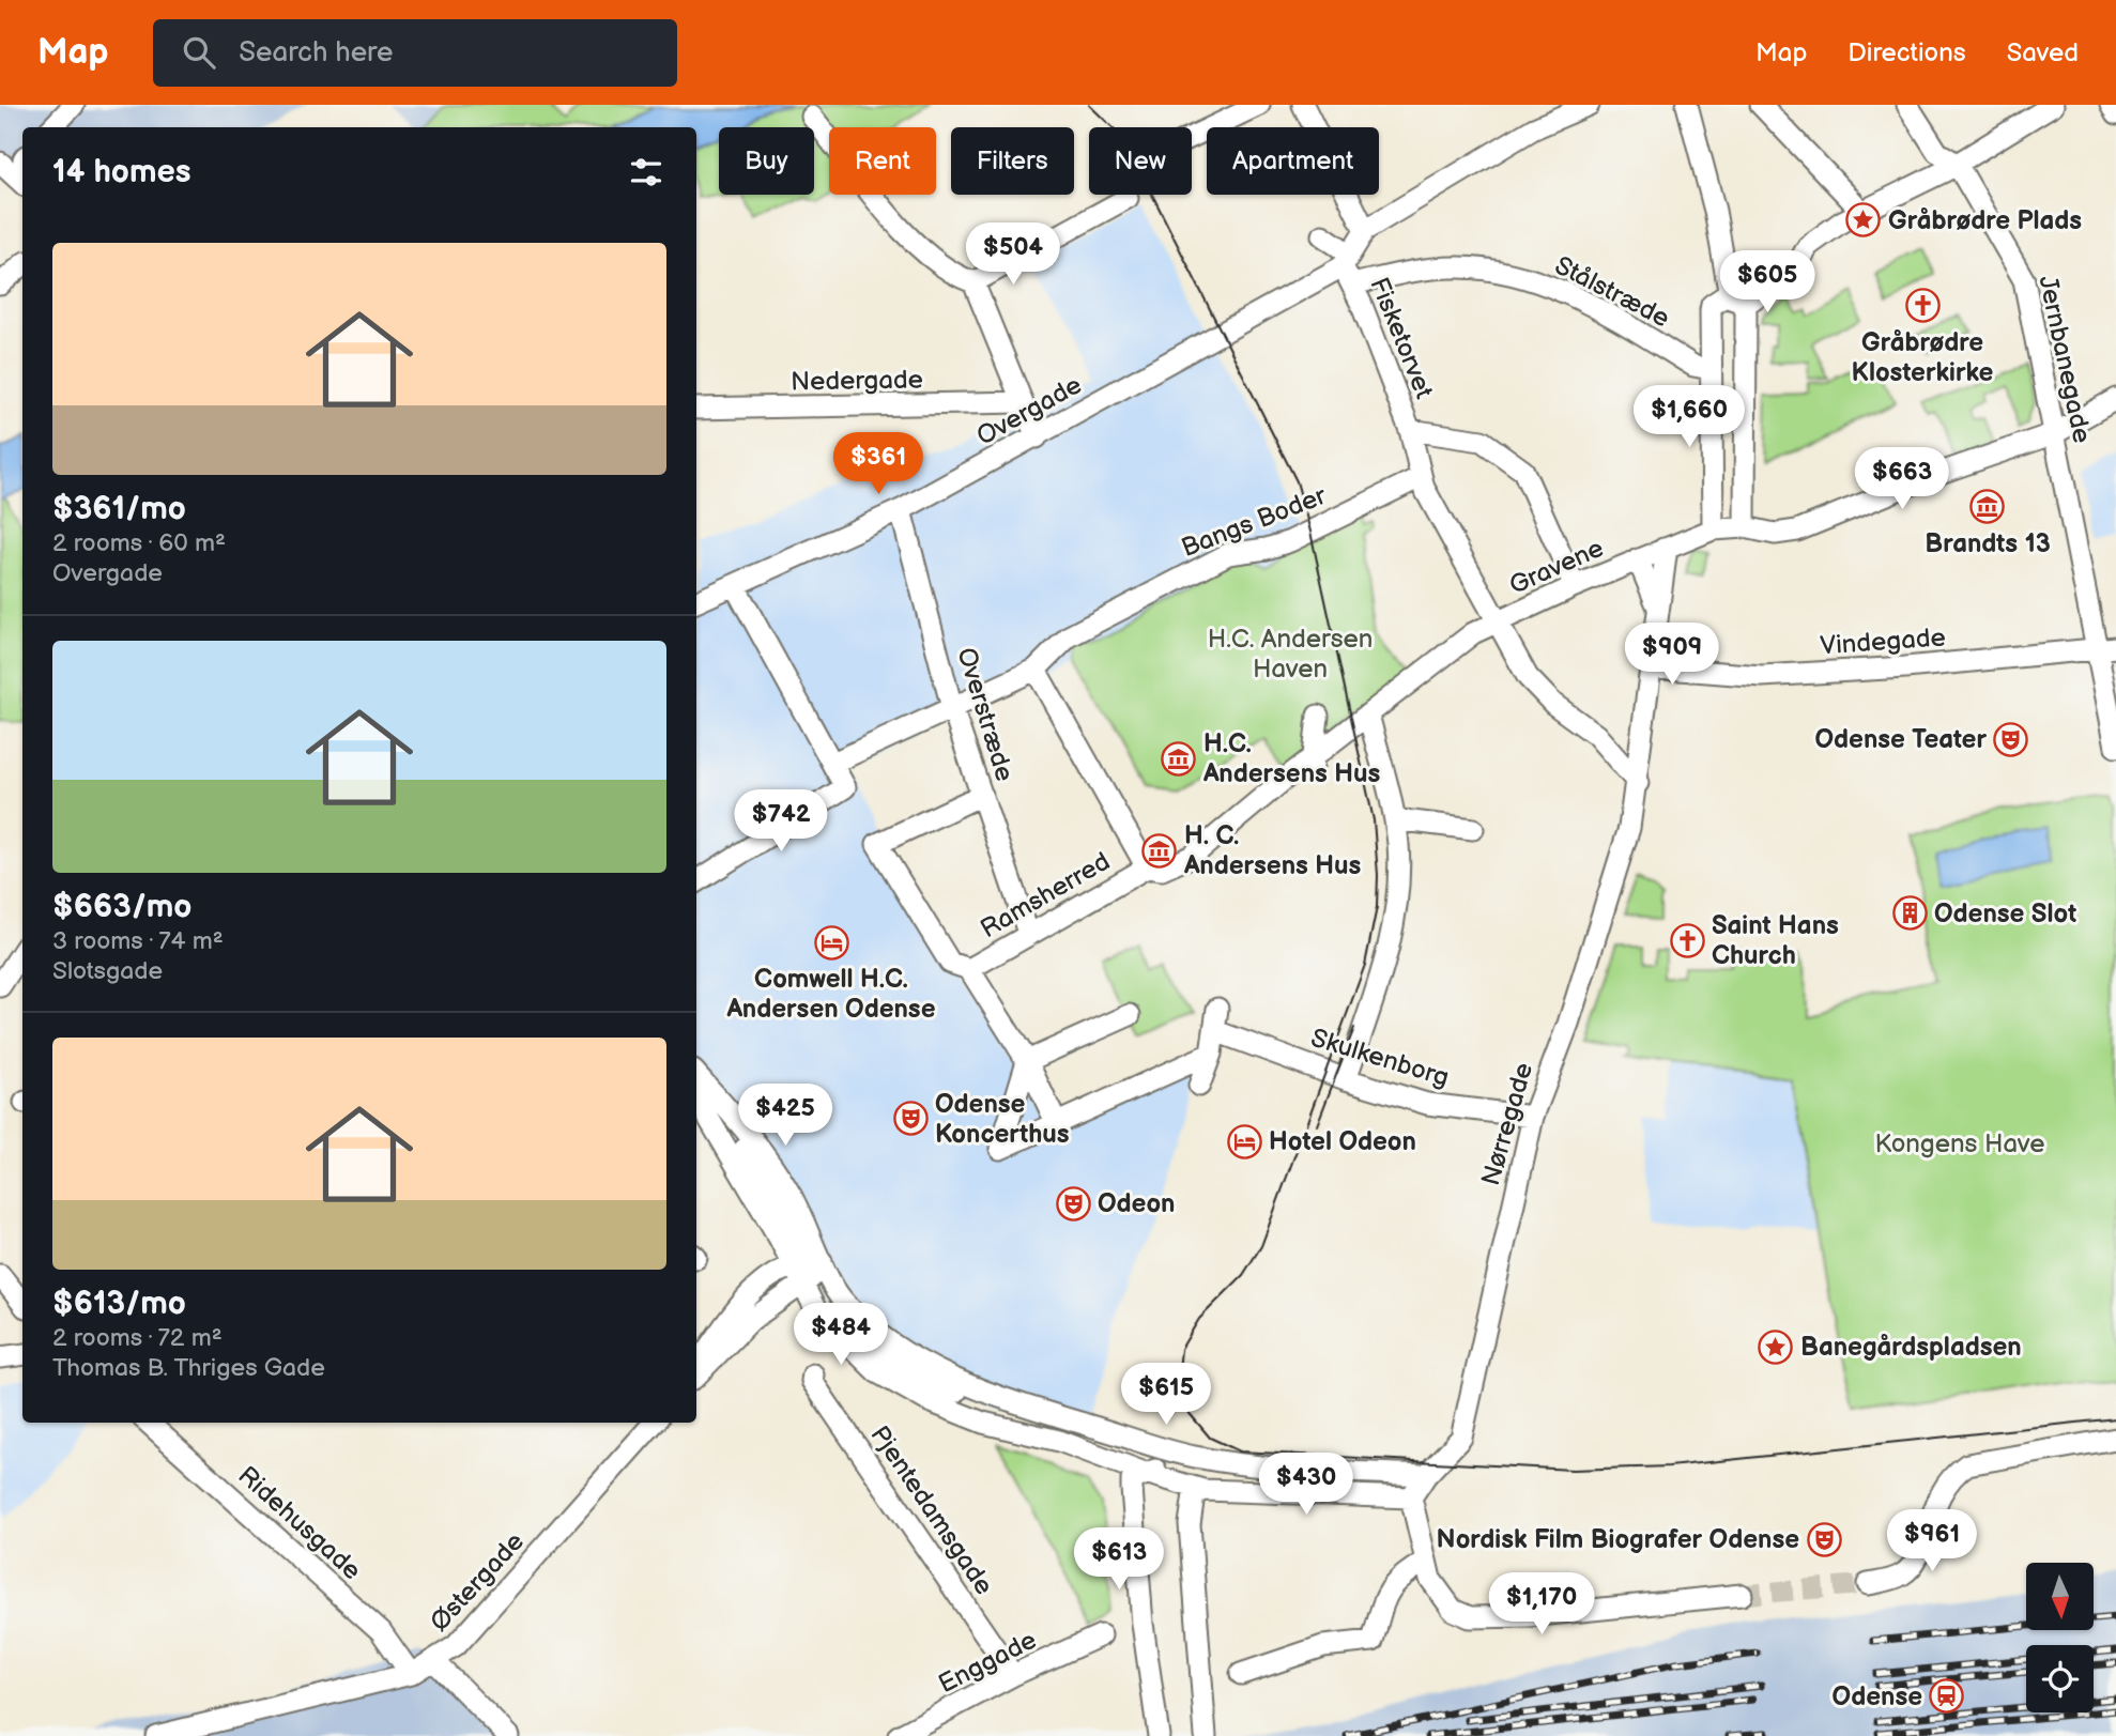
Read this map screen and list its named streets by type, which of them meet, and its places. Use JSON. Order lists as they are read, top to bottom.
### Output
{
  "streets": {
    "street": [
      "Stålstræde",
      "Fisketorvet",
      "Jernbanegade",
      "Nedergade",
      "Overgade",
      "Bangs Boder",
      "Gravene",
      "Vindegade",
      "Overstræde",
      "Ramsherred",
      "Skulkenborg",
      "Nørregade",
      "Pjentedamsgade",
      "Ridehusgade",
      "Østergade",
      "Enggade"
    ]
  },
  "crossings": [
    ["Stålstræde", "Fisketorvet"],
    ["Stålstræde", "Overgade"],
    ["Fisketorvet", "Overgade"],
    ["Fisketorvet", "Bangs Boder"],
    ["Fisketorvet", "Gravene"],
    ["Jernbanegade", "Gravene"],
    ["Jernbanegade", "Vindegade"],
    ["Overgade", "Overstræde"],
    ["Bangs Boder", "Overstræde"],
    ["Gravene", "Ramsherred"],
    ["Gravene", "Nørregade"],
    ["Vindegade", "Nørregade"],
    ["Overstræde", "Ramsherred"],
    ["Skulkenborg", "Nørregade"],
    ["Pjentedamsgade", "Enggade"],
    ["Ridehusgade", "Østergade"]
  ],
  "parks": ["H.C. Andersen Haven", "Kongens Have"],
  "places": {
    "place": ["Gråbrødre Plads", "Banegårdspladsen"],
    "church": ["Gråbrødre Klosterkirke", "Saint Hans Church"],
    "museum": ["Brandts 13", "H.C. Andersens Hus", "H. C. Andersens Hus"],
    "theatre": [
      "Odense Teater",
      "Odense Koncerthus",
      "Odeon",
      "Nordisk Film Biografer Odense"
    ],
    "building": ["Odense Slot"],
    "hotel": ["Comwell H.C. Andersen Odense", "Hotel Odeon"],
    "station": ["Odense"]
  },
  "north": "bottom",
  "page": {
    "header": "Map",
    "search": "Search here",
    "nav": ["Map", "Directions", "Saved"],
    "chip": [
      "Buy",
      "Rent",
      "Filters",
      "New",
      "Apartment"
    ],
    "heading": "14 homes",
    "list": [
      {
        "name": "$361/mo",
        "note": "2 rooms · 60 m² · Overgade"
      },
      {
        "name": "$663/mo",
        "note": "3 rooms · 74 m² · Slotsgade"
      },
      {
        "name": "$613/mo",
        "note": "2 rooms · 72 m² · Thomas B. Thriges Gade"
      }
    ],
    "price": [
      "$504",
      "$605",
      "$1,660",
      "$361",
      "$663",
      "$909",
      "$742",
      "$425",
      "$484",
      "$615",
      "$430",
      "$961",
      "$613",
      "$1,170"
    ]
  }
}
